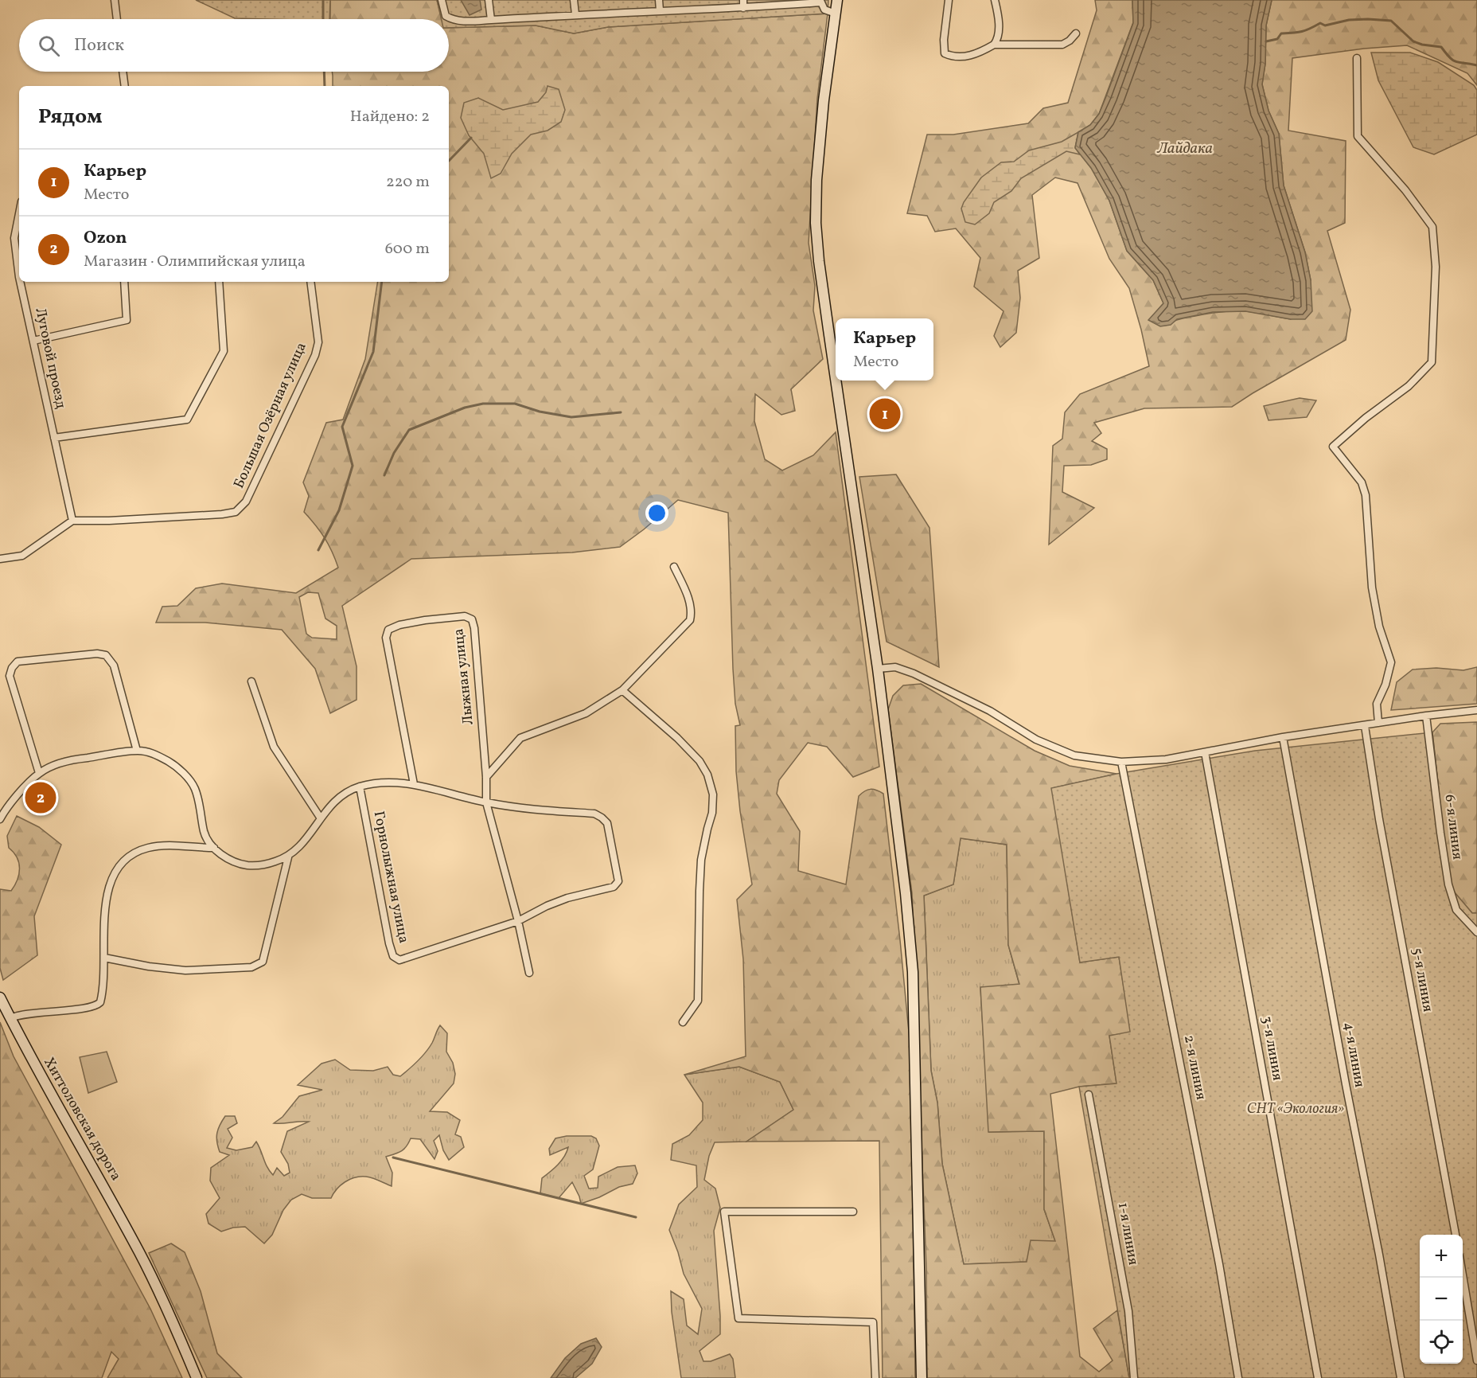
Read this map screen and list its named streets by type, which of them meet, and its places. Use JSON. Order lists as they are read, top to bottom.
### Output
{
  "streets": {
    "main road": ["Хиттоловская дорога"],
    "street": [
      "Луговой проезд",
      "Большая Озёрная улица",
      "Лыжная улица",
      "6-я линия",
      "Горнолыжная улица",
      "5-я линия",
      "3-я линия",
      "4-я линия",
      "2-я линия",
      "1-я линия"
    ]
  },
  "crossings": [
    ["Луговой проезд", "Большая Озёрная улица"],
    ["Лыжная улица", "Горнолыжная улица"]
  ],
  "water": ["Лайдака"],
  "parks": ["СНТ «Экология»"],
  "page": {
    "search": "Поиск",
    "heading": ["Рядом", "Найдено: 2"],
    "list": [
      {
        "mark": "1",
        "name": "Карьер",
        "note": "Место",
        "value": "220 m"
      },
      {
        "mark": "2",
        "name": "Ozon",
        "note": "Магазин · Олимпийская улица",
        "value": "600 m"
      }
    ],
    "popup": ["Карьер", "Место"],
    "pins": ["1", "2"],
    "map_buttons": ["+", "−"]
  }
}
